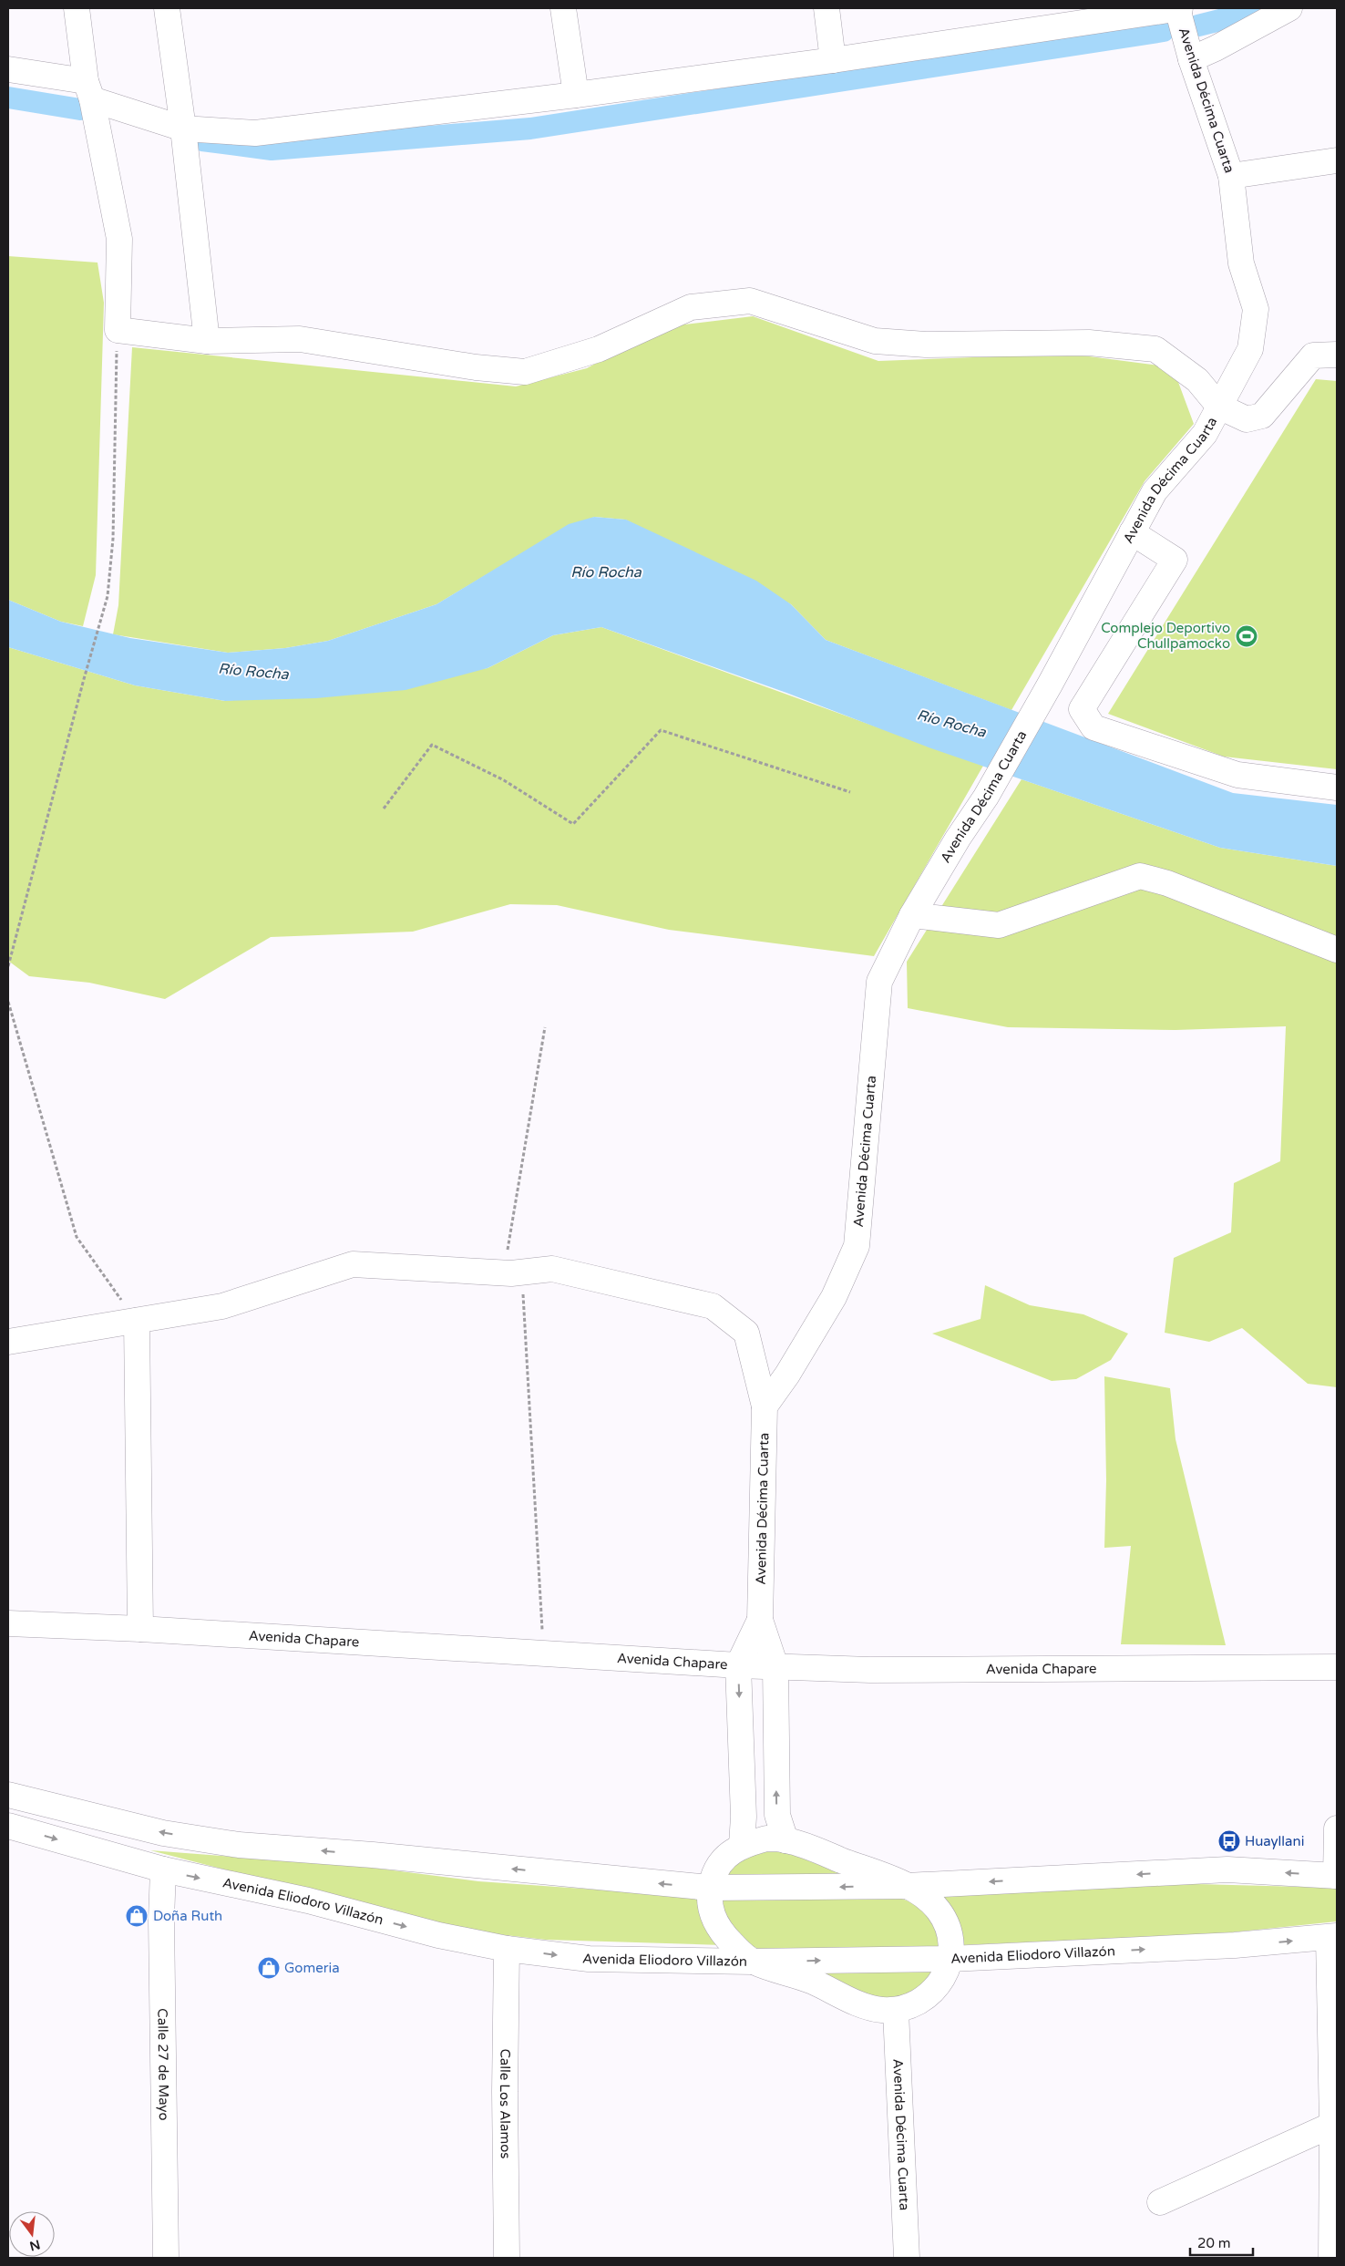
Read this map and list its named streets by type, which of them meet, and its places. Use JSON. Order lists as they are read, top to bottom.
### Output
{
  "streets": {
    "main road": [
      "Avenida Décima Cuarta",
      "Avenida Chapare",
      "Avenida Eliodoro Villazón",
      "Calle 27 de Mayo",
      "Calle Los Alamos"
    ]
  },
  "crossings": [
    ["Avenida Décima Cuarta", "Avenida Chapare"],
    ["Avenida Eliodoro Villazón", "Calle 27 de Mayo"],
    ["Avenida Eliodoro Villazón", "Calle Los Alamos"]
  ],
  "water": ["Río Rocha"],
  "places": {
    "sports": ["Complejo Deportivo Chullpamocko"],
    "bus stop": ["Huayllani"],
    "shop": ["Doña Ruth", "Gomeria"]
  },
  "scale_bar": "20 m",
  "north": "bottom"
}
